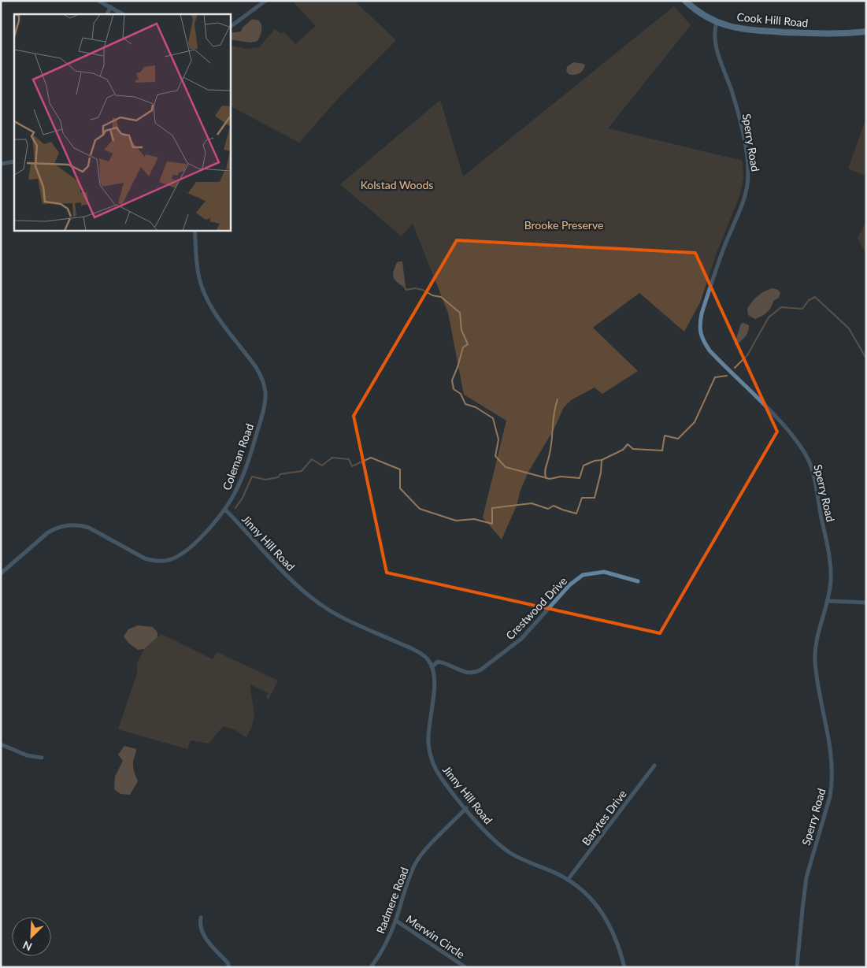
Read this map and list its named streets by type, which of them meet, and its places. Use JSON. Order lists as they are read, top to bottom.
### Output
{
  "streets": {
    "street": [
      "Cook Hill Road",
      "Sperry Road",
      "Coleman Road",
      "Jinny Hill Road",
      "Crestwood Drive",
      "Barytes Drive",
      "Radmere Road",
      "Merwin Circle"
    ]
  },
  "crossings": [
    ["Cook Hill Road", "Sperry Road"],
    ["Coleman Road", "Jinny Hill Road"],
    ["Jinny Hill Road", "Crestwood Drive"],
    ["Jinny Hill Road", "Barytes Drive"],
    ["Jinny Hill Road", "Radmere Road"],
    ["Radmere Road", "Merwin Circle"]
  ],
  "parks": ["Kolstad Woods", "Brooke Preserve"],
  "north": "bottom left"
}
